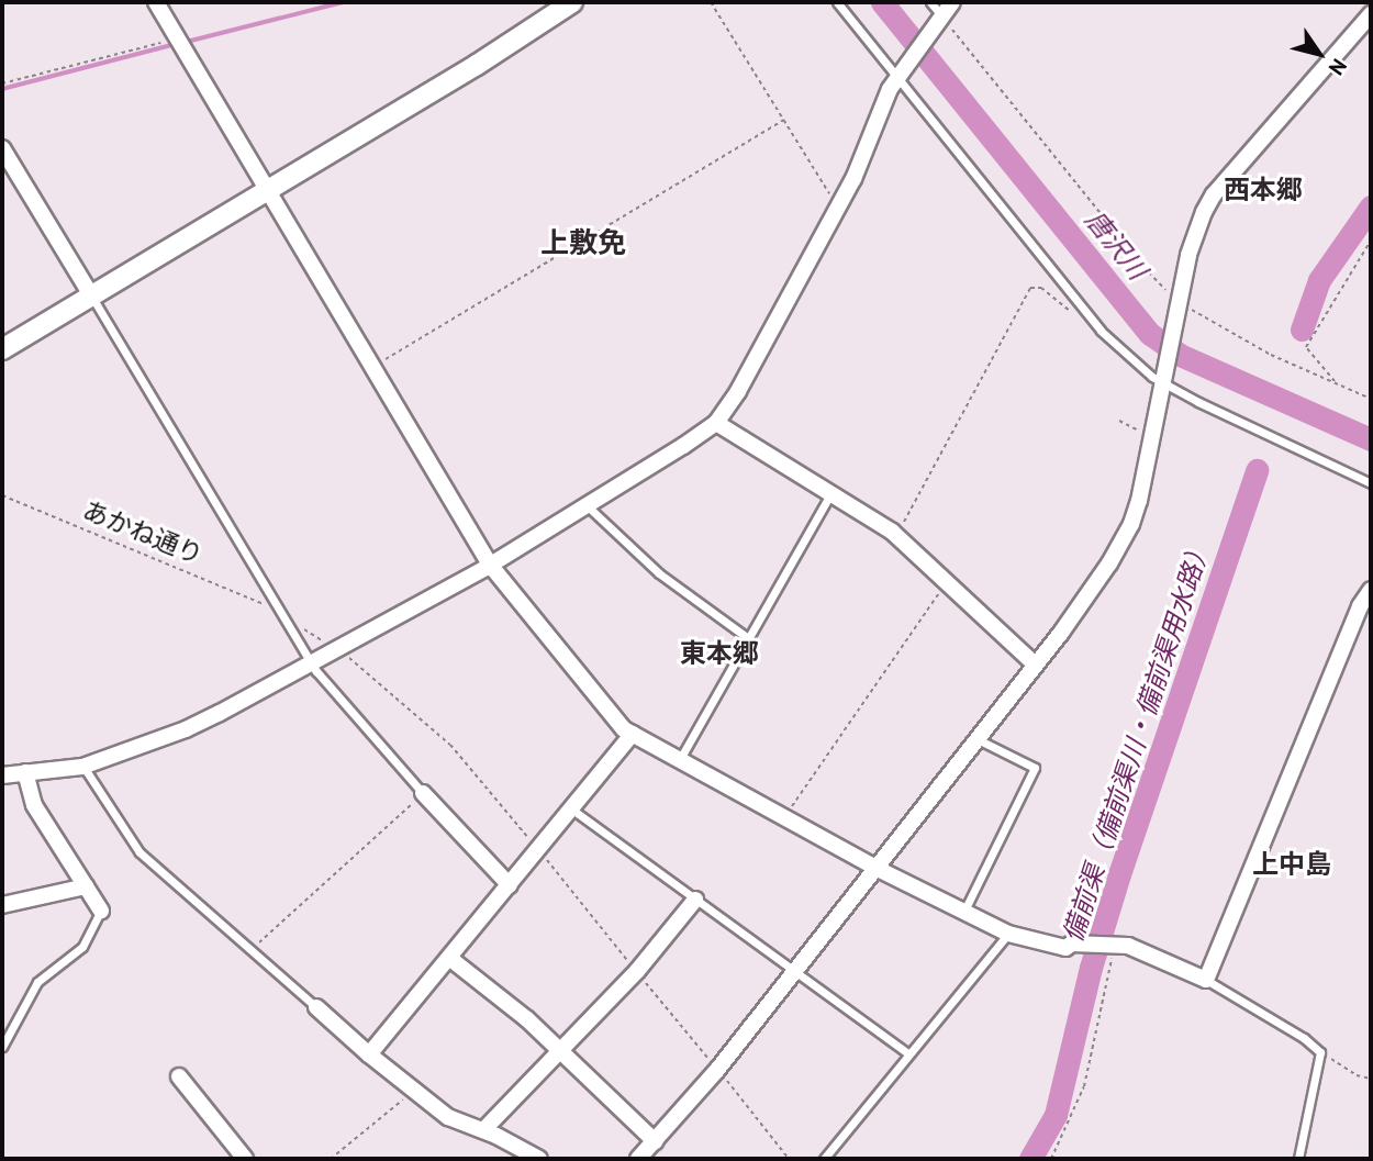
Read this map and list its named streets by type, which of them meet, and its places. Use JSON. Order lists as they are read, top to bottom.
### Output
{
  "streets": {
    "path": ["あかね通り"]
  },
  "districts": [
    "西本郷",
    "上敷免",
    "東本郷",
    "上中島"
  ],
  "water": ["唐沢川", "備前渠（備前渠川・備前渠用水路）"],
  "north": "bottom right"
}
